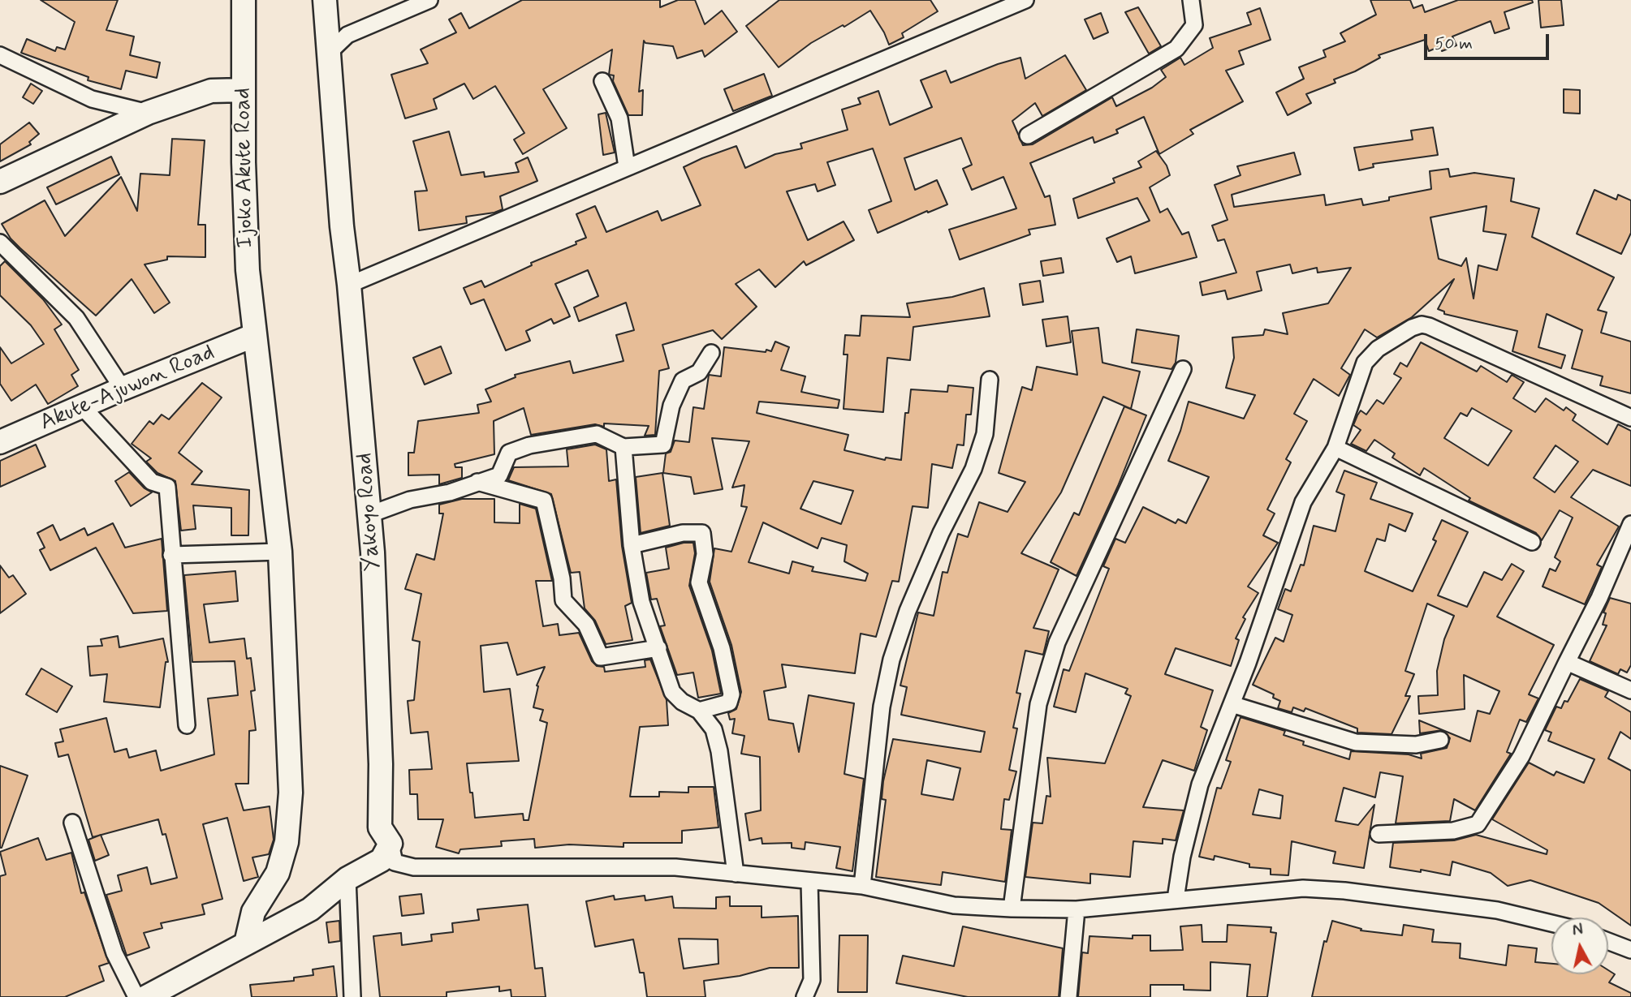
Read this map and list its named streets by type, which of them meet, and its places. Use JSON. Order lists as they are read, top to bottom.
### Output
{
  "streets": {
    "main road": ["Ijoko Akute Road", "Akute-Ajuwon Road", "Yakoyo Road"]
  },
  "crossings": [
    ["Ijoko Akute Road", "Akute-Ajuwon Road"]
  ],
  "scale_bar": "50 m",
  "north": "top"
}
